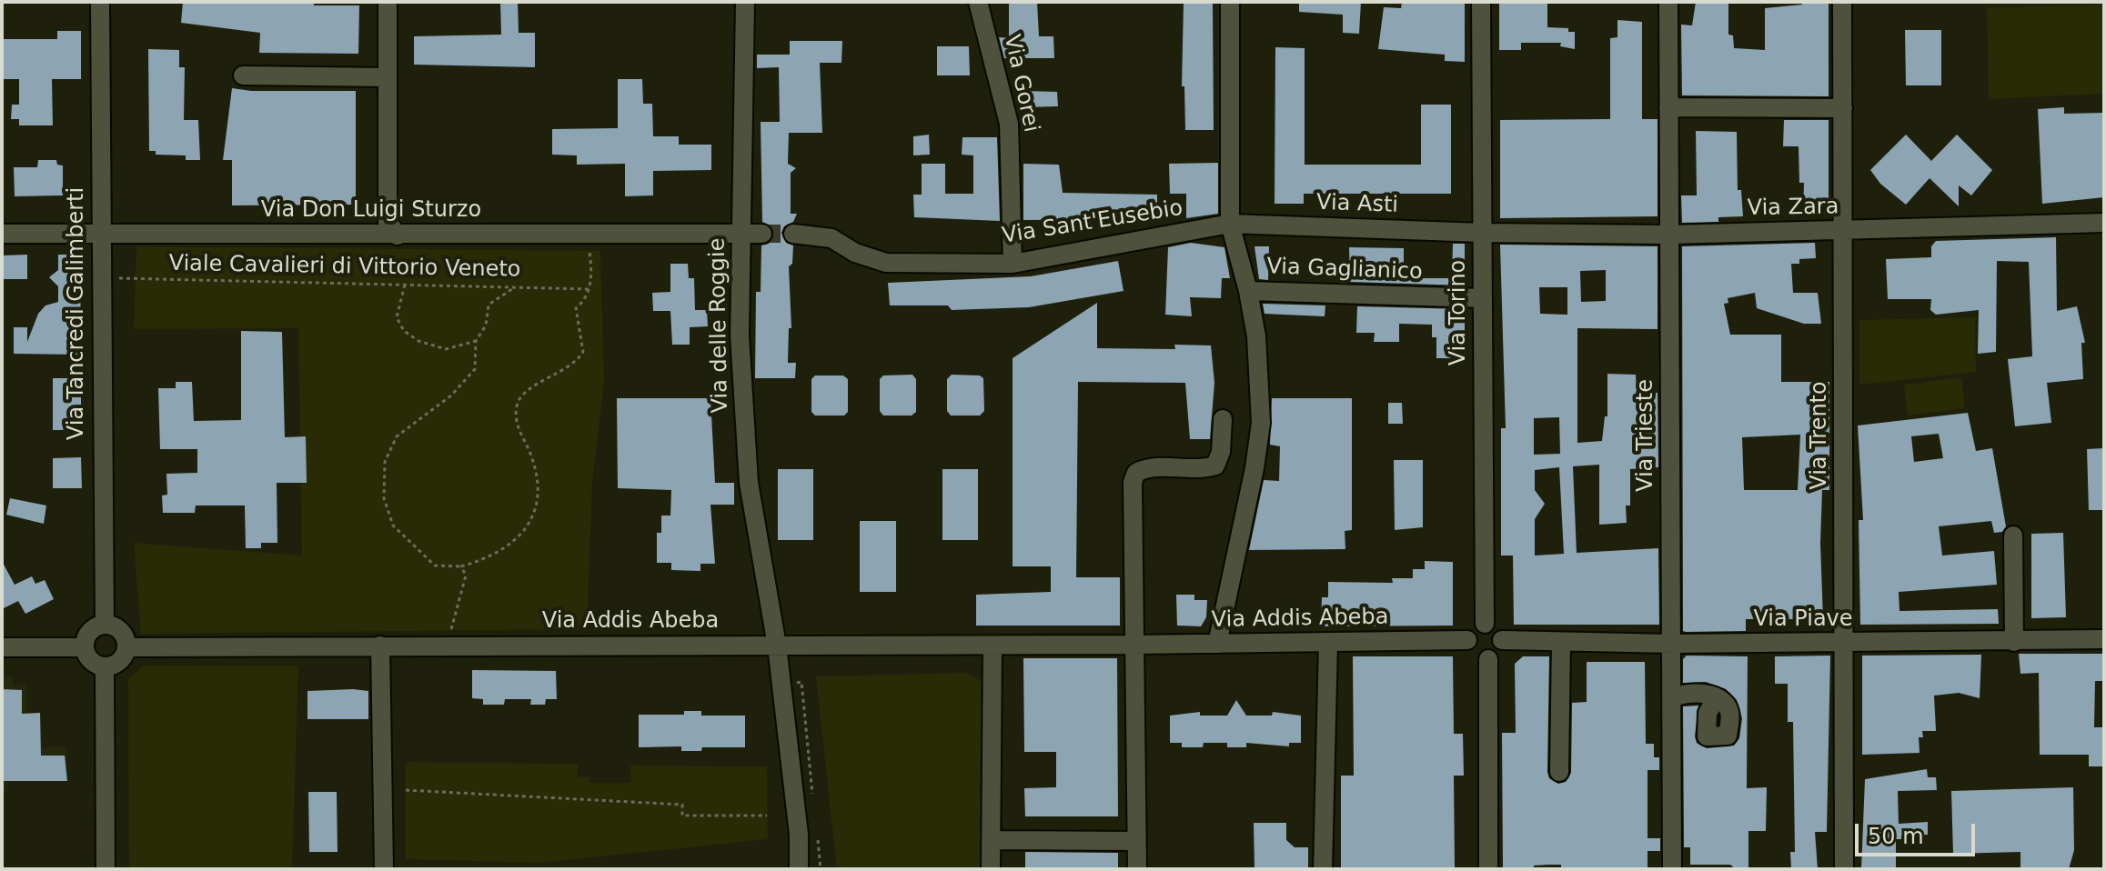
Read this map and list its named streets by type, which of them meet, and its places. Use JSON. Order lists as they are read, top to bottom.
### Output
{
  "streets": {
    "street": [
      "Via Gorei",
      "Via Asti",
      "Via Zara",
      "Via Don Luigi Sturzo",
      "Via Sant'Eusebio",
      "Via Gaglianico",
      "Via Torino",
      "Via Tancredi Galimberti",
      "Via delle Roggie",
      "Via Trieste",
      "Via Trento",
      "Via Addis Abeba",
      "Via Piave"
    ],
    "path": ["Viale Cavalieri di Vittorio Veneto"]
  },
  "crossings": [
    ["Via Gorei", "Via Sant'Eusebio"],
    ["Via Asti", "Via Zara"],
    ["Via Asti", "Via Sant'Eusebio"],
    ["Via Asti", "Via Torino"],
    ["Via Zara", "Via Torino"],
    ["Via Zara", "Via Trieste"],
    ["Via Zara", "Via Trento"],
    ["Via Don Luigi Sturzo", "Via Tancredi Galimberti"],
    ["Via Don Luigi Sturzo", "Via delle Roggie"],
    ["Viale Cavalieri di Vittorio Veneto", "Via Tancredi Galimberti"],
    ["Via Gaglianico", "Via Torino"],
    ["Via Torino", "Via Addis Abeba"],
    ["Via Torino", "Via Piave"],
    ["Via Tancredi Galimberti", "Via Addis Abeba"],
    ["Via delle Roggie", "Via Addis Abeba"],
    ["Via Trieste", "Via Piave"],
    ["Via Trento", "Via Piave"],
    ["Via Addis Abeba", "Via Piave"]
  ],
  "scale_bar": "50 m"
}
